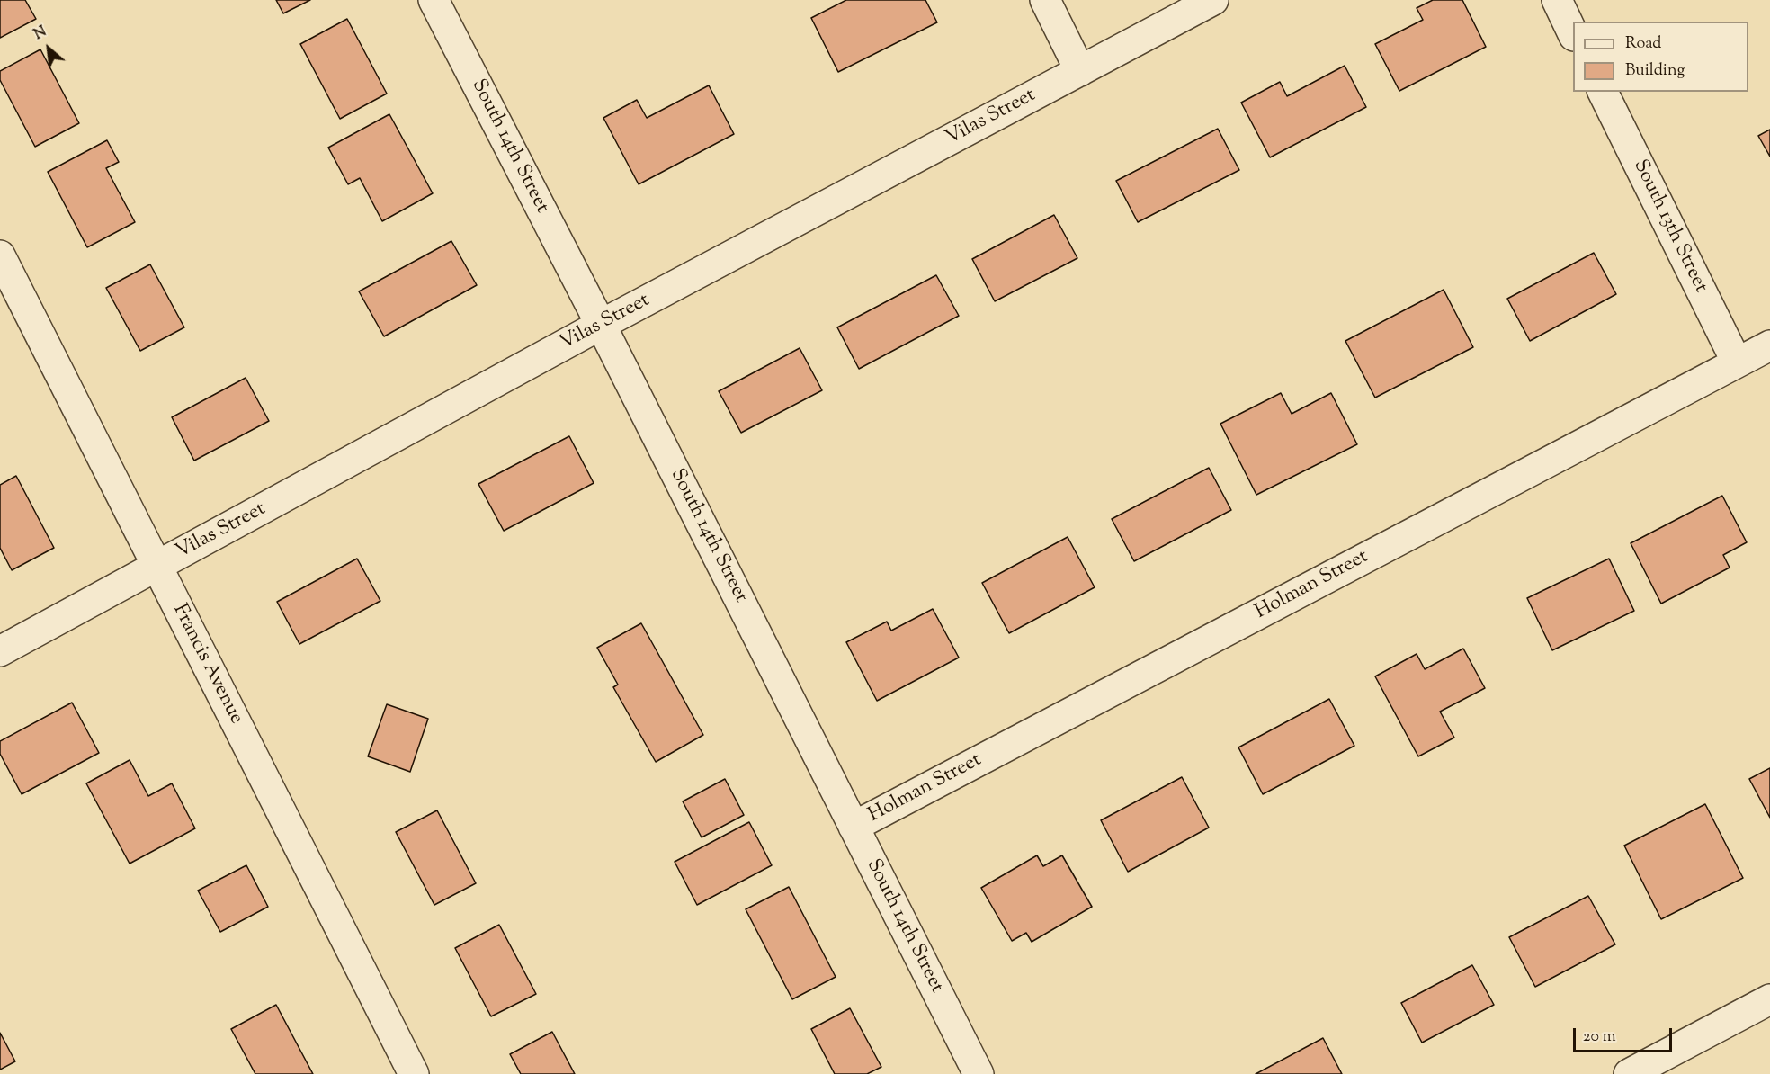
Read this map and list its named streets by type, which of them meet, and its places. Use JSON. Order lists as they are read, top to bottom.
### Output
{
  "streets": {
    "street": [
      "Vilas Street",
      "South 14th Street",
      "South 13th Street",
      "Holman Street",
      "Francis Avenue"
    ]
  },
  "crossings": [
    ["Vilas Street", "South 14th Street"],
    ["Vilas Street", "Francis Avenue"],
    ["South 14th Street", "Holman Street"],
    ["South 13th Street", "Holman Street"]
  ],
  "legend": ["Road", "Building"],
  "scale_bar": "20 m",
  "north": "top left"
}
